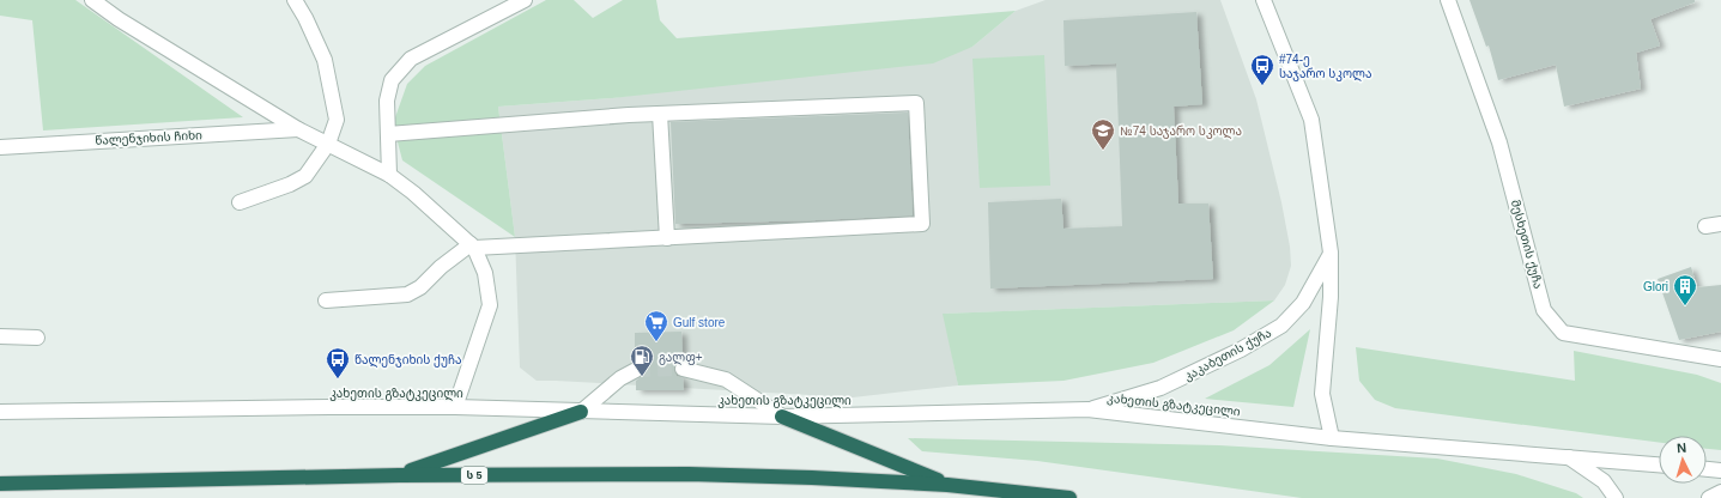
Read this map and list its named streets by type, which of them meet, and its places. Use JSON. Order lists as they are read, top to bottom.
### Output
{
  "streets": {
    "highway": ["ს 5"],
    "street": [
      "წალენჯიხის ჩიხი",
      "მესხეთის ქუჩა",
      "კაკაბეთის ქუჩა",
      "კახეთის გზატკეცილი"
    ]
  },
  "crossings": [
    ["კაკაბეთის ქუჩა", "კახეთის გზატკეცილი"]
  ],
  "places": {
    "bus stop": ["#74-ე საჯარო სკოლა", "წალენჯიხის ქუჩა"],
    "school or university": ["№74 საჯარო სკოლა"],
    "building": ["Glori"],
    "supermarket": ["Gulf store"],
    "fuel station": ["გალფ+"]
  },
  "north": "top"
}
